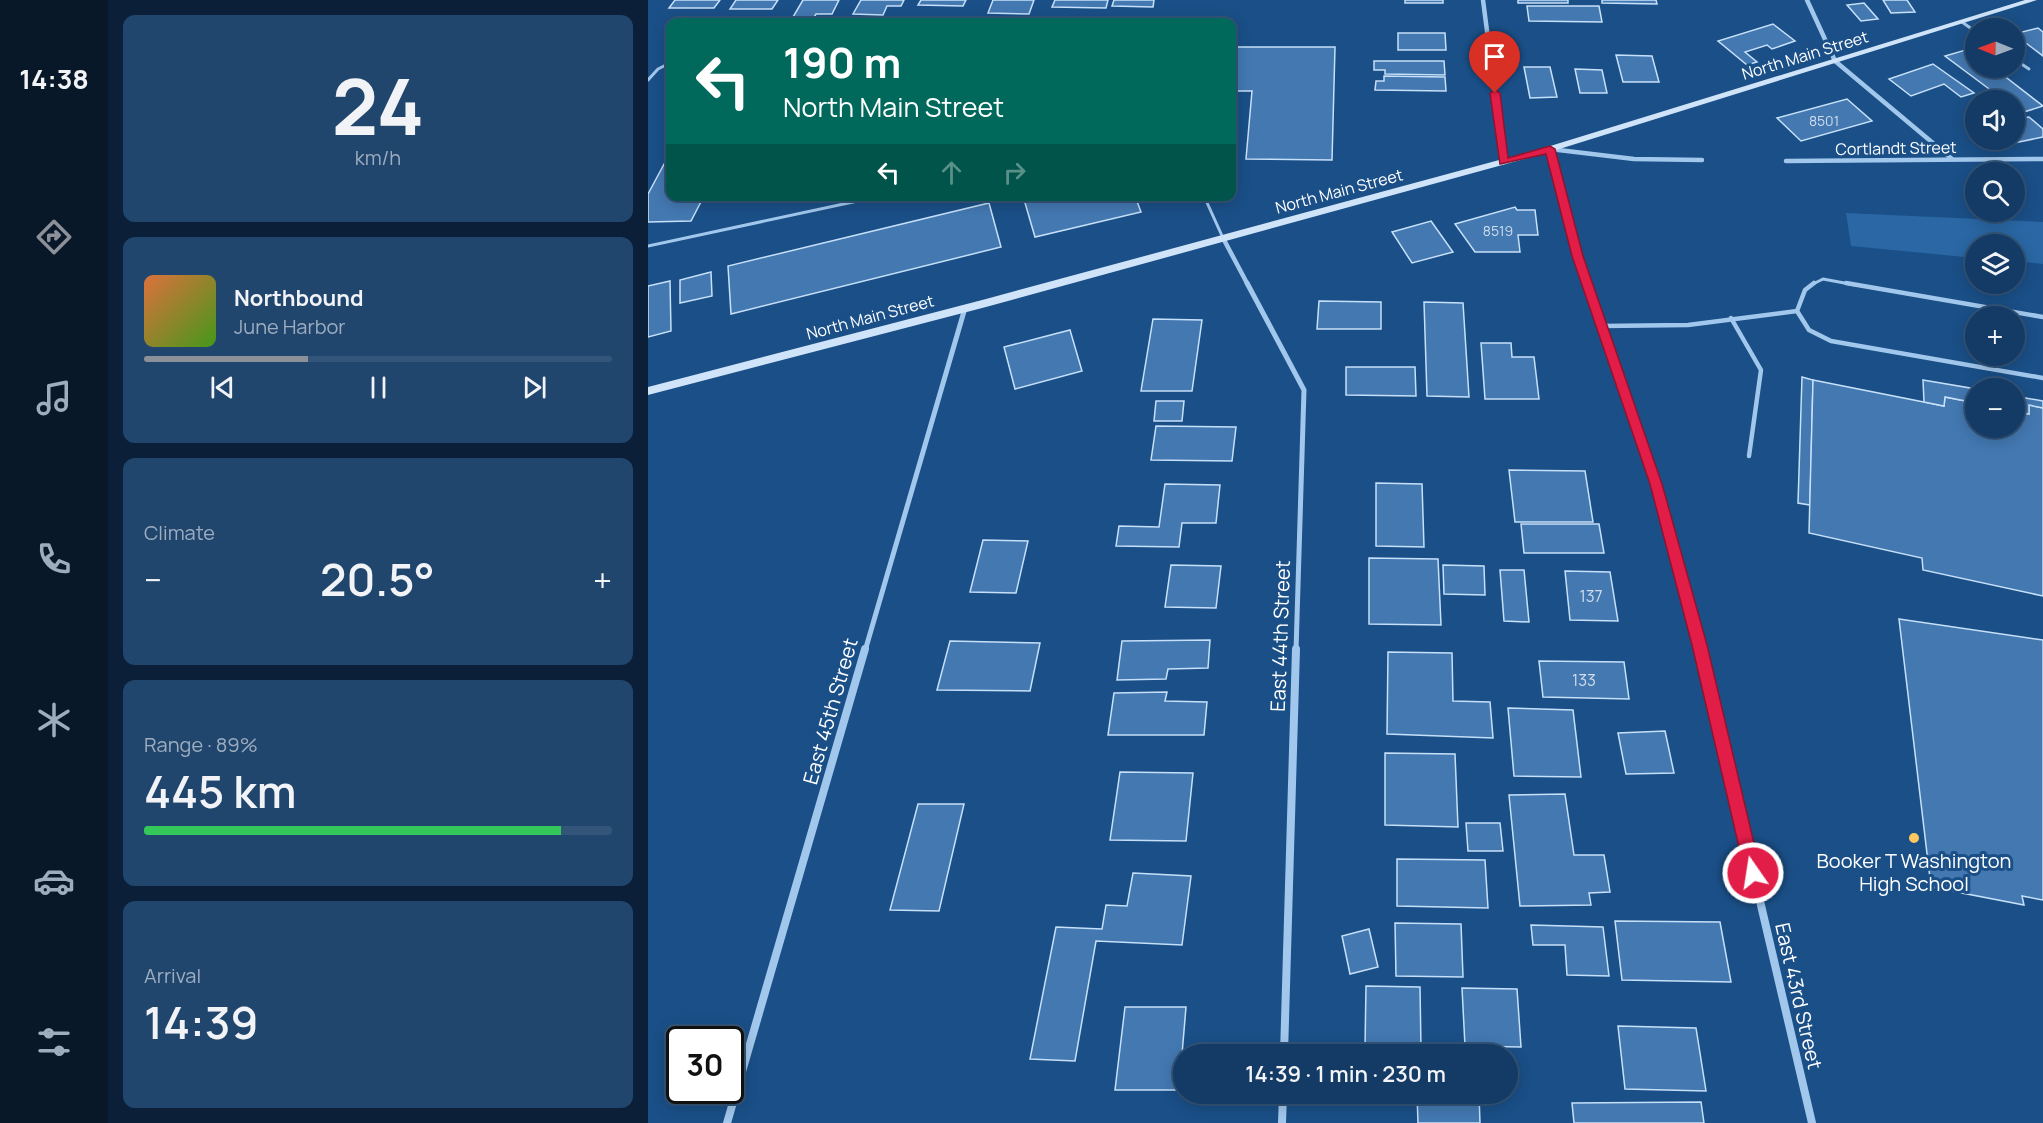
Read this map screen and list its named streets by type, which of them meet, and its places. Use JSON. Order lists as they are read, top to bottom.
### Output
{
  "streets": {
    "main road": ["North Main Street"],
    "street": [
      "Cortlandt Street",
      "East 44th Street",
      "East 45th Street",
      "East 43rd Street"
    ]
  },
  "crossings": [
    ["North Main Street", "East 44th Street"],
    ["North Main Street", "East 45th Street"],
    ["North Main Street", "East 43rd Street"]
  ],
  "places": ["Booker T Washington High School"],
  "house_numbers": [
    "8501",
    "8519",
    "137",
    "133"
  ],
  "north": "left",
  "page": {
    "tabs": "14:38",
    "tile": [
      ["24", "km/h"],
      "Climate",
      ["Range · 89%", "445 km"],
      ["Arrival", "14:39"]
    ],
    "map_buttons": ["+", "−"],
    "turn": ["190 m", "North Main Street"],
    "song": ["Northbound", "June Harbor"],
    "heat": ["−", "20.5°", "+"],
    "limit": "30",
    "trip": "14:39 · 1 min · 230 m"
  }
}
